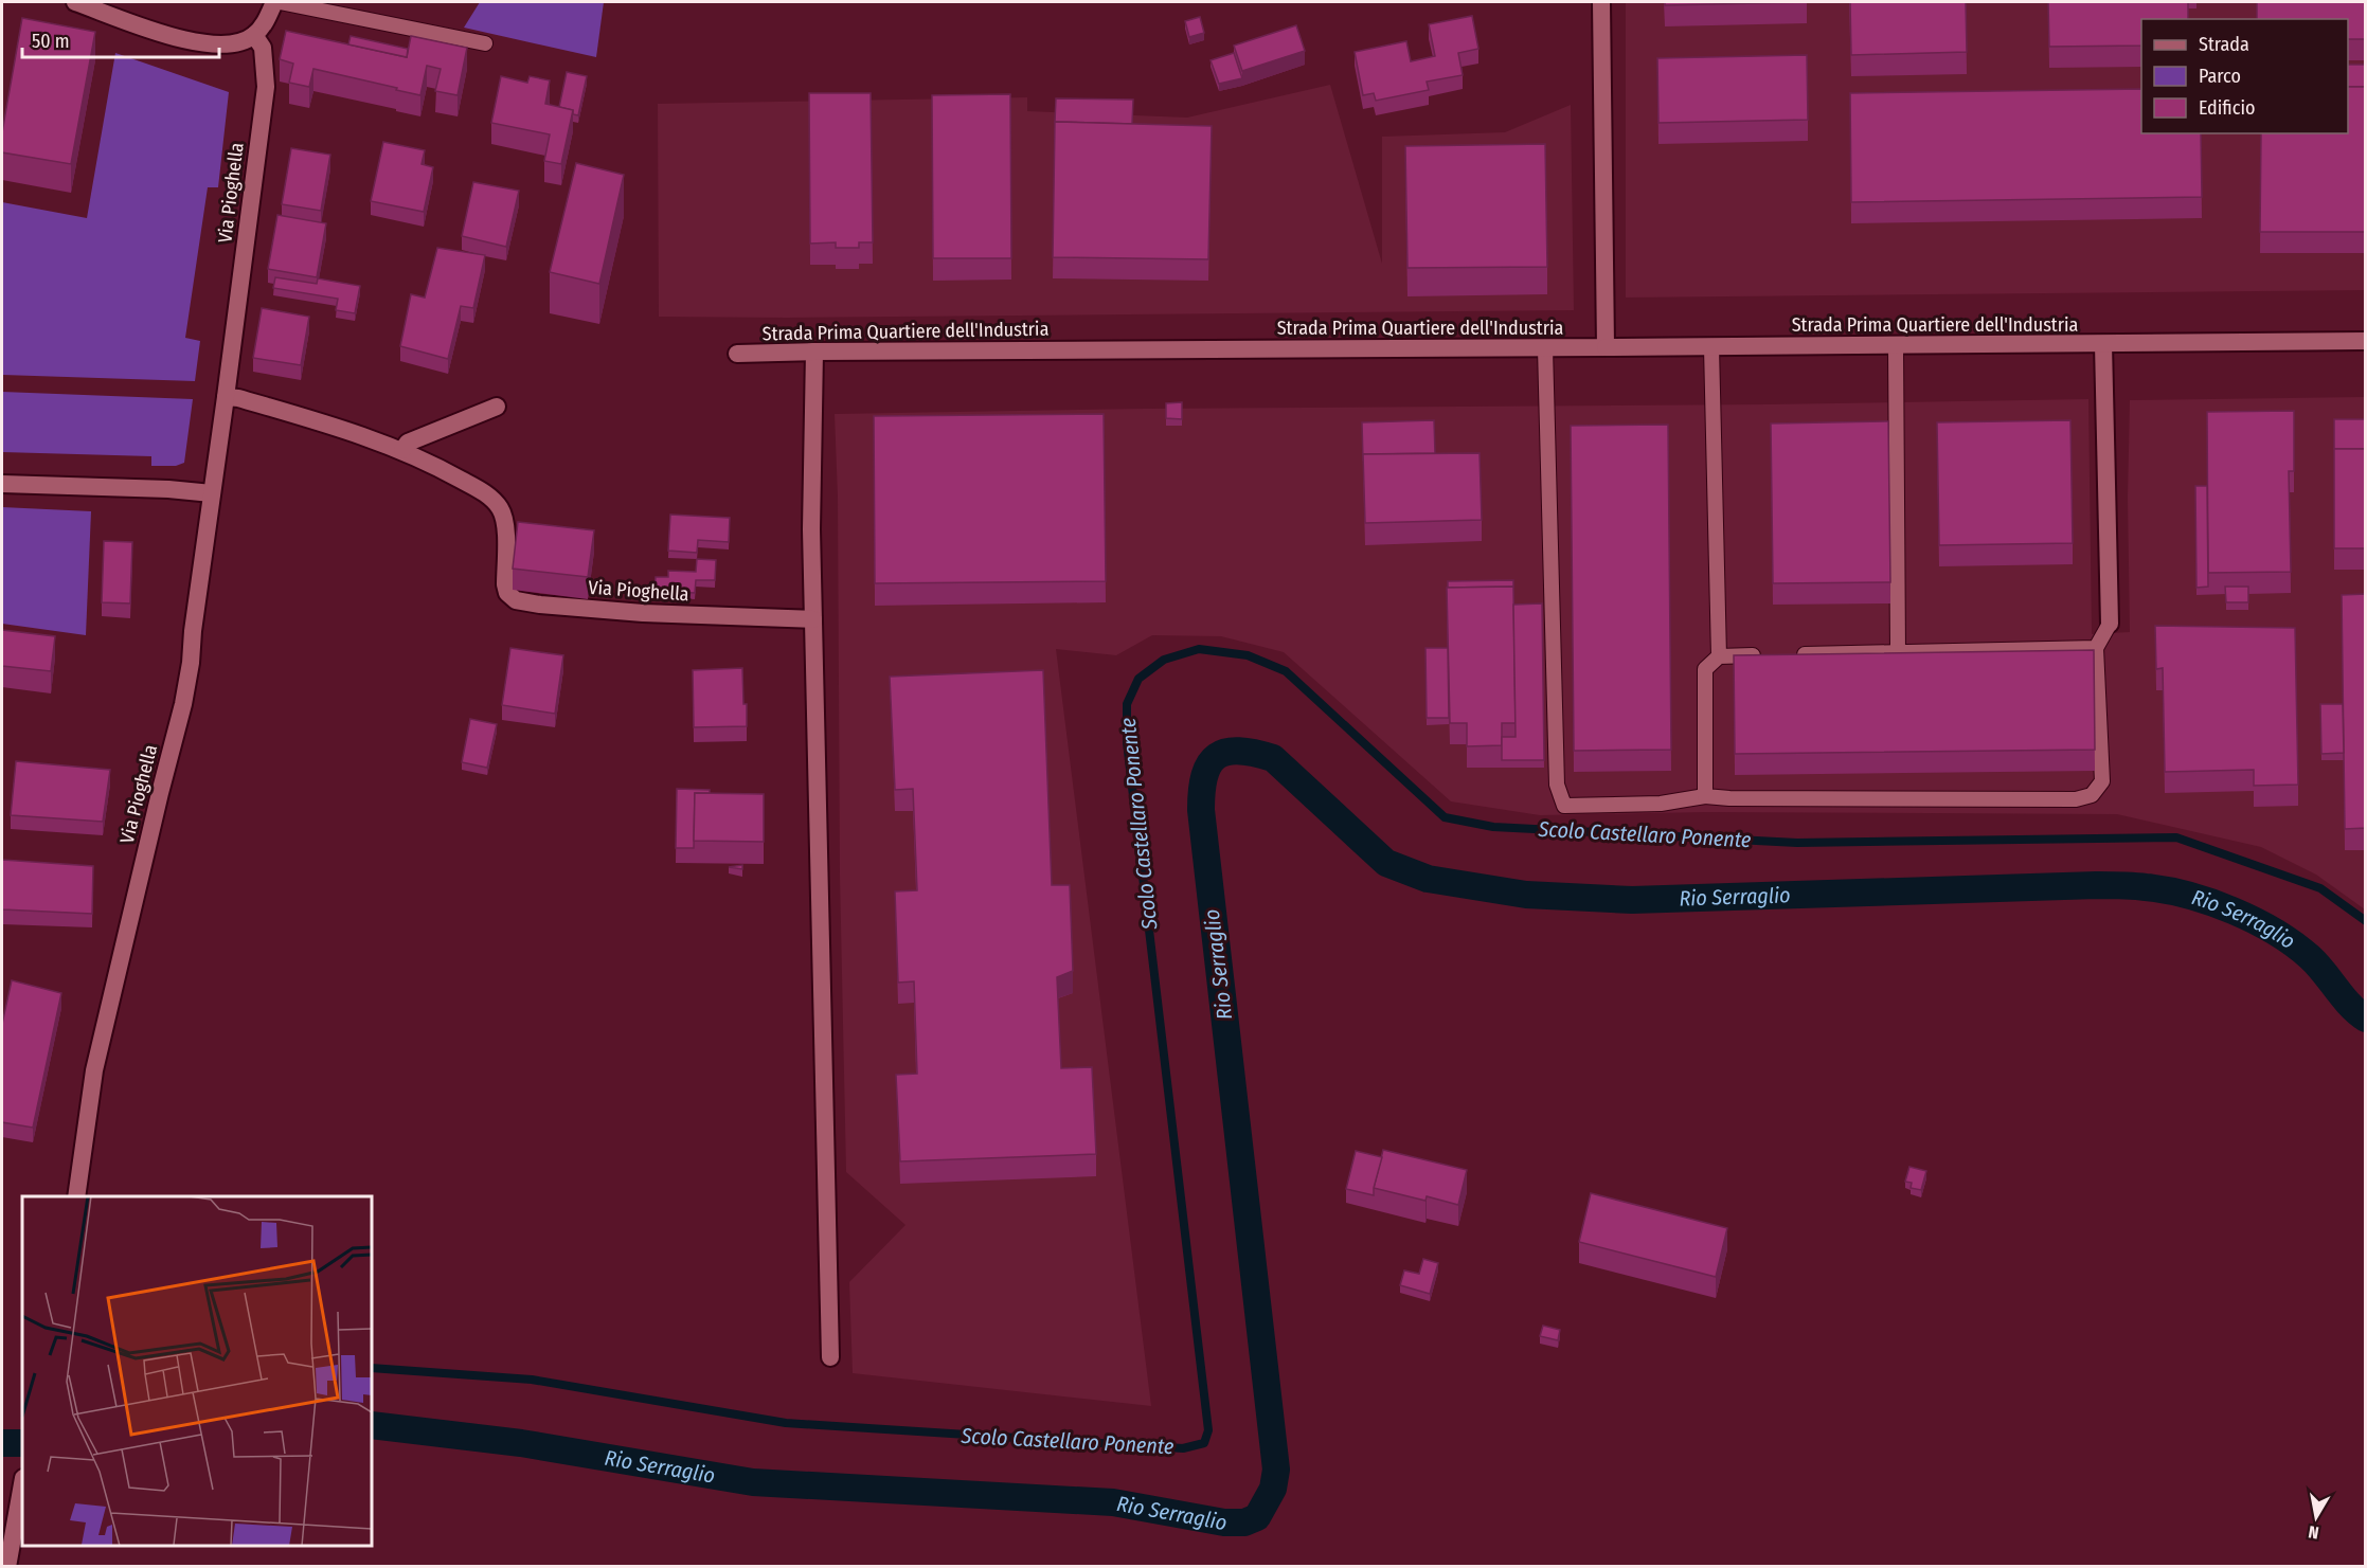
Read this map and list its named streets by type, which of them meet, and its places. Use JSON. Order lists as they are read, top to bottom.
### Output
{
  "streets": {
    "street": ["Via Pioghella", "Strada Prima Quartiere dell'Industria"]
  },
  "water": ["Scolo Castellaro Ponente", "Rio Serraglio"],
  "legend": ["Strada", "Parco", "Edificio"],
  "scale_bar": "50 m",
  "north": "bottom"
}
